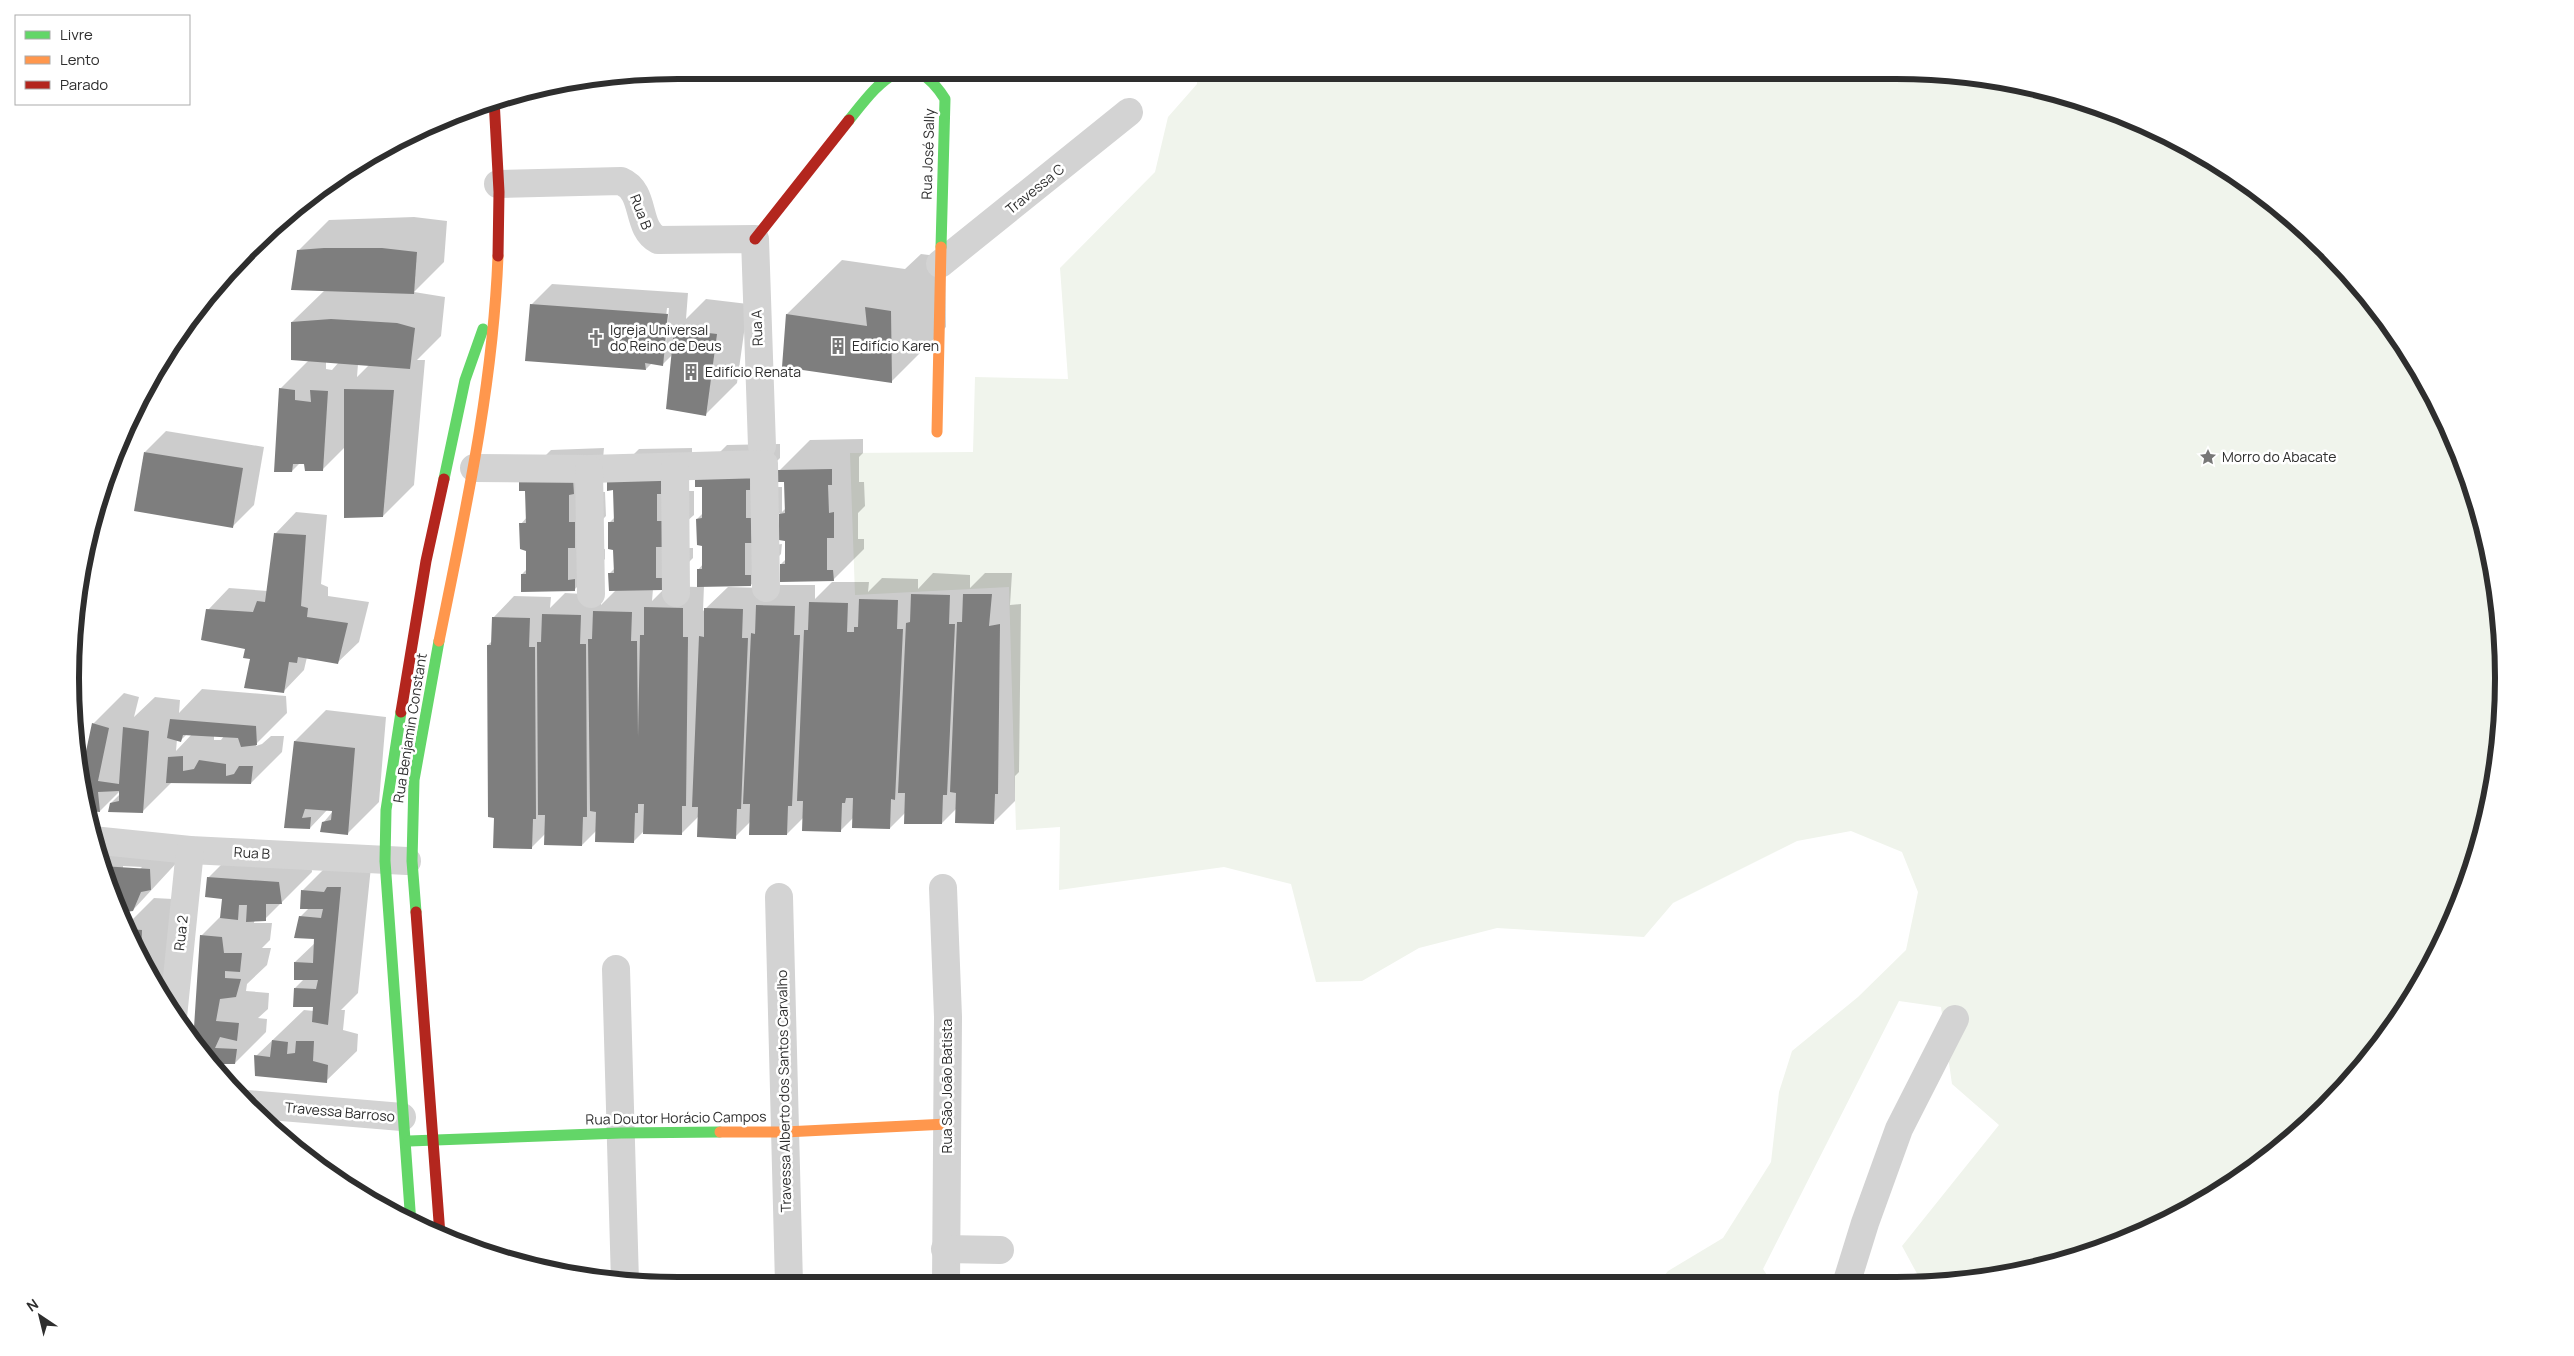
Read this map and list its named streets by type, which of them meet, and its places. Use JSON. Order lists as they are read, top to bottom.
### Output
{
  "streets": {
    "main road": ["Rua José Sally", "Rua Benjamin Constant", "Rua Doutor Horácio Campos"],
    "street": [
      "Travessa C",
      "Rua B",
      "Rua A",
      "Rua 2",
      "Rua São João Batista",
      "Travessa Alberto dos Santos Carvalho",
      "Travessa Barroso"
    ]
  },
  "crossings": [
    ["Rua José Sally", "Travessa C"],
    ["Rua José Sally", "Rua B"],
    ["Rua José Sally", "Rua A"],
    ["Rua B", "Rua A"],
    ["Rua B", "Rua Benjamin Constant"],
    ["Rua B", "Rua 2"],
    ["Rua Benjamin Constant", "Travessa Barroso"],
    ["Rua Benjamin Constant", "Rua Doutor Horácio Campos"],
    ["Rua São João Batista", "Rua Doutor Horácio Campos"],
    ["Travessa Alberto dos Santos Carvalho", "Rua Doutor Horácio Campos"],
    ["Travessa Barroso", "Rua Doutor Horácio Campos"]
  ],
  "places": {
    "church": ["Igreja Universal do Reino de Deus"],
    "building": ["Edifício Karen", "Edifício Renata"],
    "place": ["Morro do Abacate"]
  },
  "legend": ["Livre", "Lento", "Parado"],
  "north": "top left"
}
